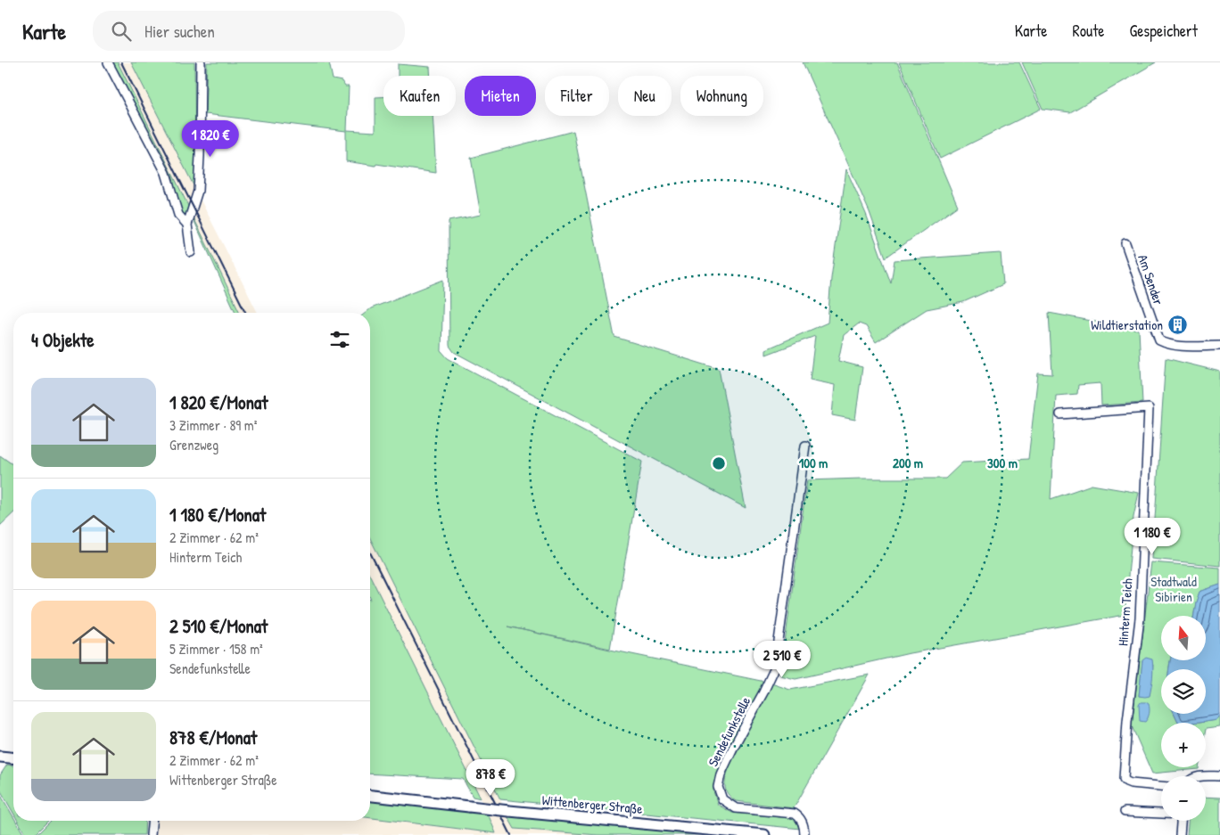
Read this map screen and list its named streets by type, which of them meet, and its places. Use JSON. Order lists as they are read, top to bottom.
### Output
{
  "streets": {
    "main road": ["Wittenberger Straße"],
    "street": ["Am Sender", "Hinterm Teich", "Sendefunkstelle"]
  },
  "parks": ["Stadtwald Sibirien"],
  "places": {
    "building": ["Wildtierstation"]
  },
  "north": "top",
  "page": {
    "header": "Karte",
    "search": "Hier suchen",
    "nav": ["Karte", "Route", "Gespeichert"],
    "chip": [
      "Kaufen",
      "Mieten",
      "Filter",
      "Neu",
      "Wohnung"
    ],
    "price": [
      "1 820 €",
      "1 180 €",
      "2 510 €",
      "878 €"
    ],
    "heading": "4 Objekte",
    "list": [
      {
        "name": "1 820 €/Monat",
        "note": "3 Zimmer · 89 m² · Grenzweg"
      },
      {
        "name": "1 180 €/Monat",
        "note": "2 Zimmer · 62 m² · Hinterm Teich"
      },
      {
        "name": "2 510 €/Monat",
        "note": "5 Zimmer · 158 m² · Sendefunkstelle"
      },
      {
        "name": "878 €/Monat",
        "note": "2 Zimmer · 62 m² · Wittenberger Straße"
      }
    ],
    "map_buttons": ["+", "−"]
  },
  "rings": ["100 m", "200 m", "300 m"]
}
